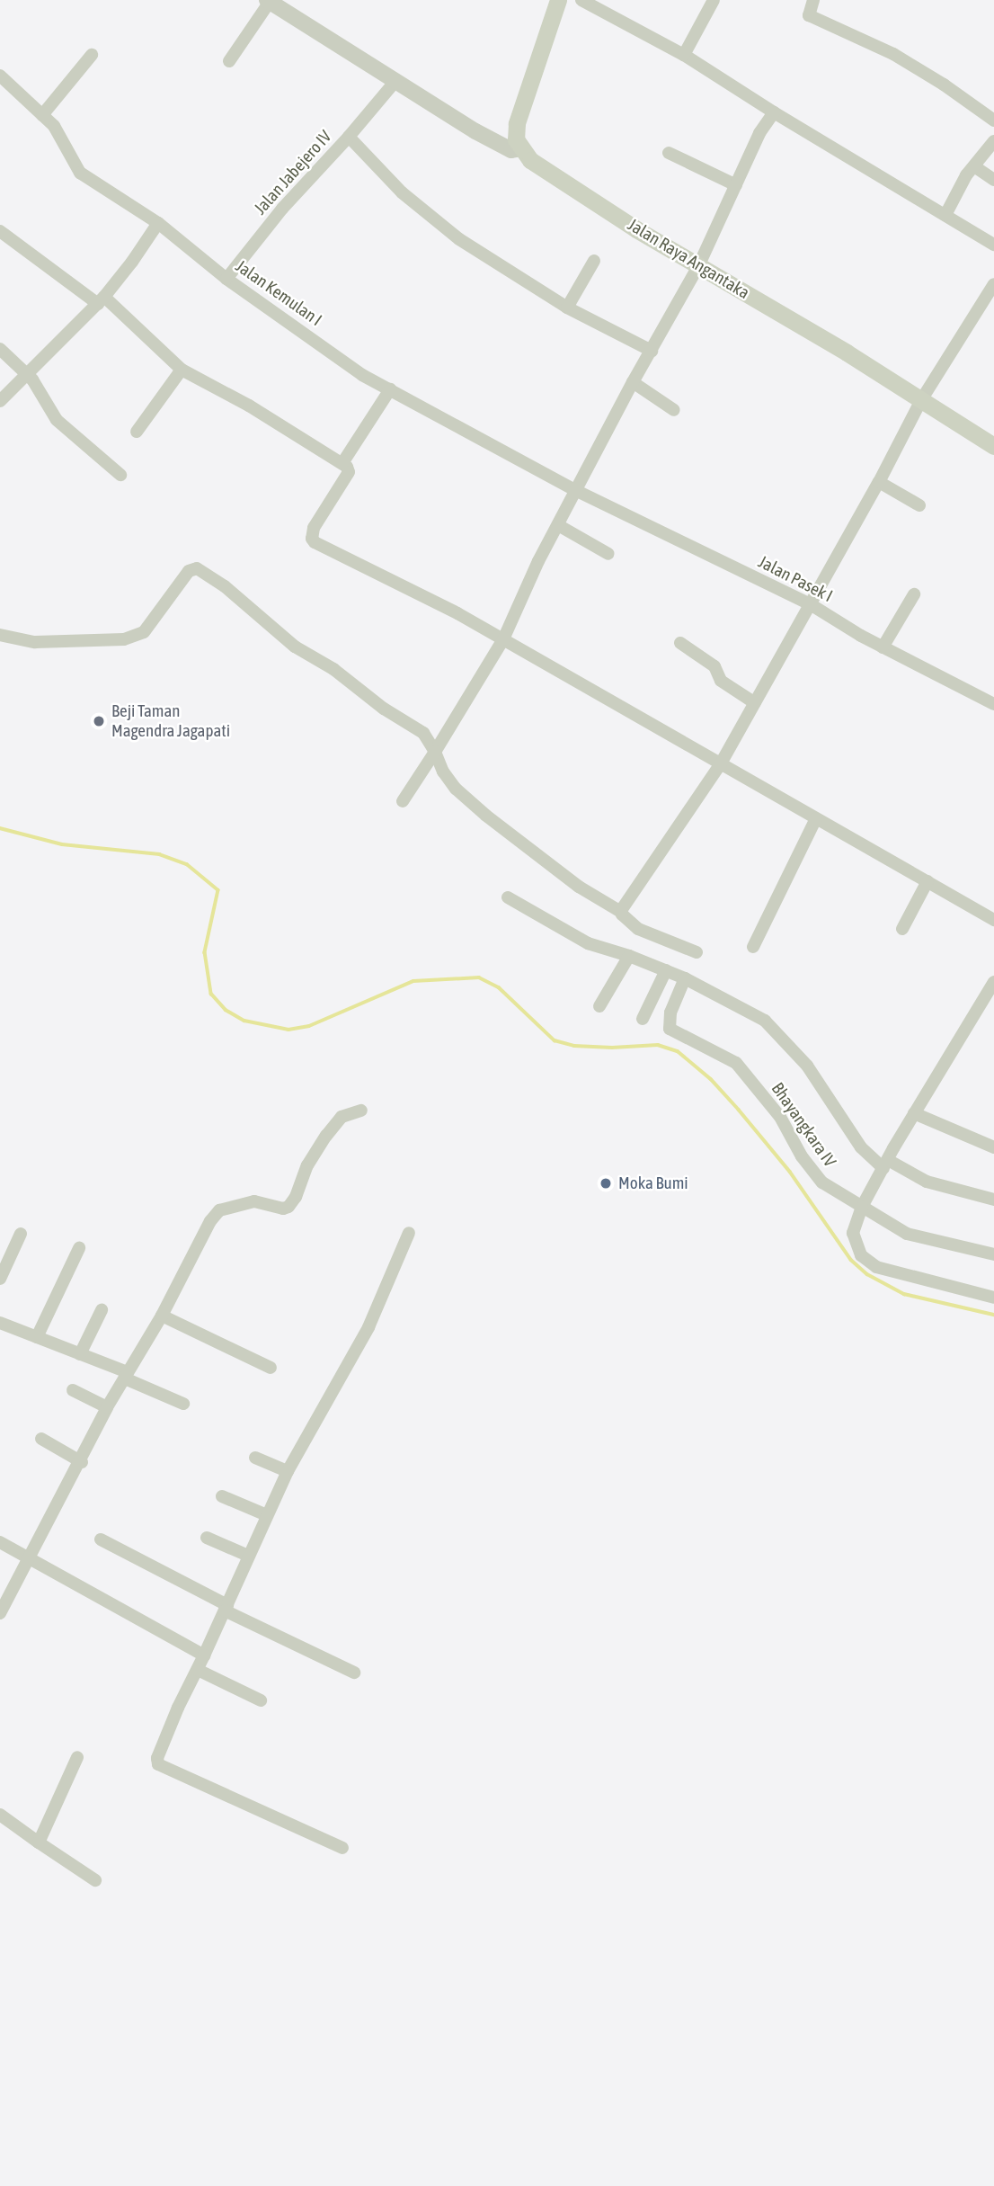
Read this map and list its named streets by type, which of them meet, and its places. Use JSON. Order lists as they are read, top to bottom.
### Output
{
  "streets": {
    "main road": ["Jalan Raya Angantaka"],
    "street": [
      "Jalan Jabejero IV",
      "Jalan Kemulan I",
      "Jalan Pasek I",
      "Bhayangkara IV"
    ]
  },
  "crossings": [
    ["Jalan Jabejero IV", "Jalan Kemulan I"],
    ["Jalan Kemulan I", "Jalan Pasek I"]
  ],
  "places": ["Beji Taman Magendra Jagapati", "Moka Bumi"]
}
